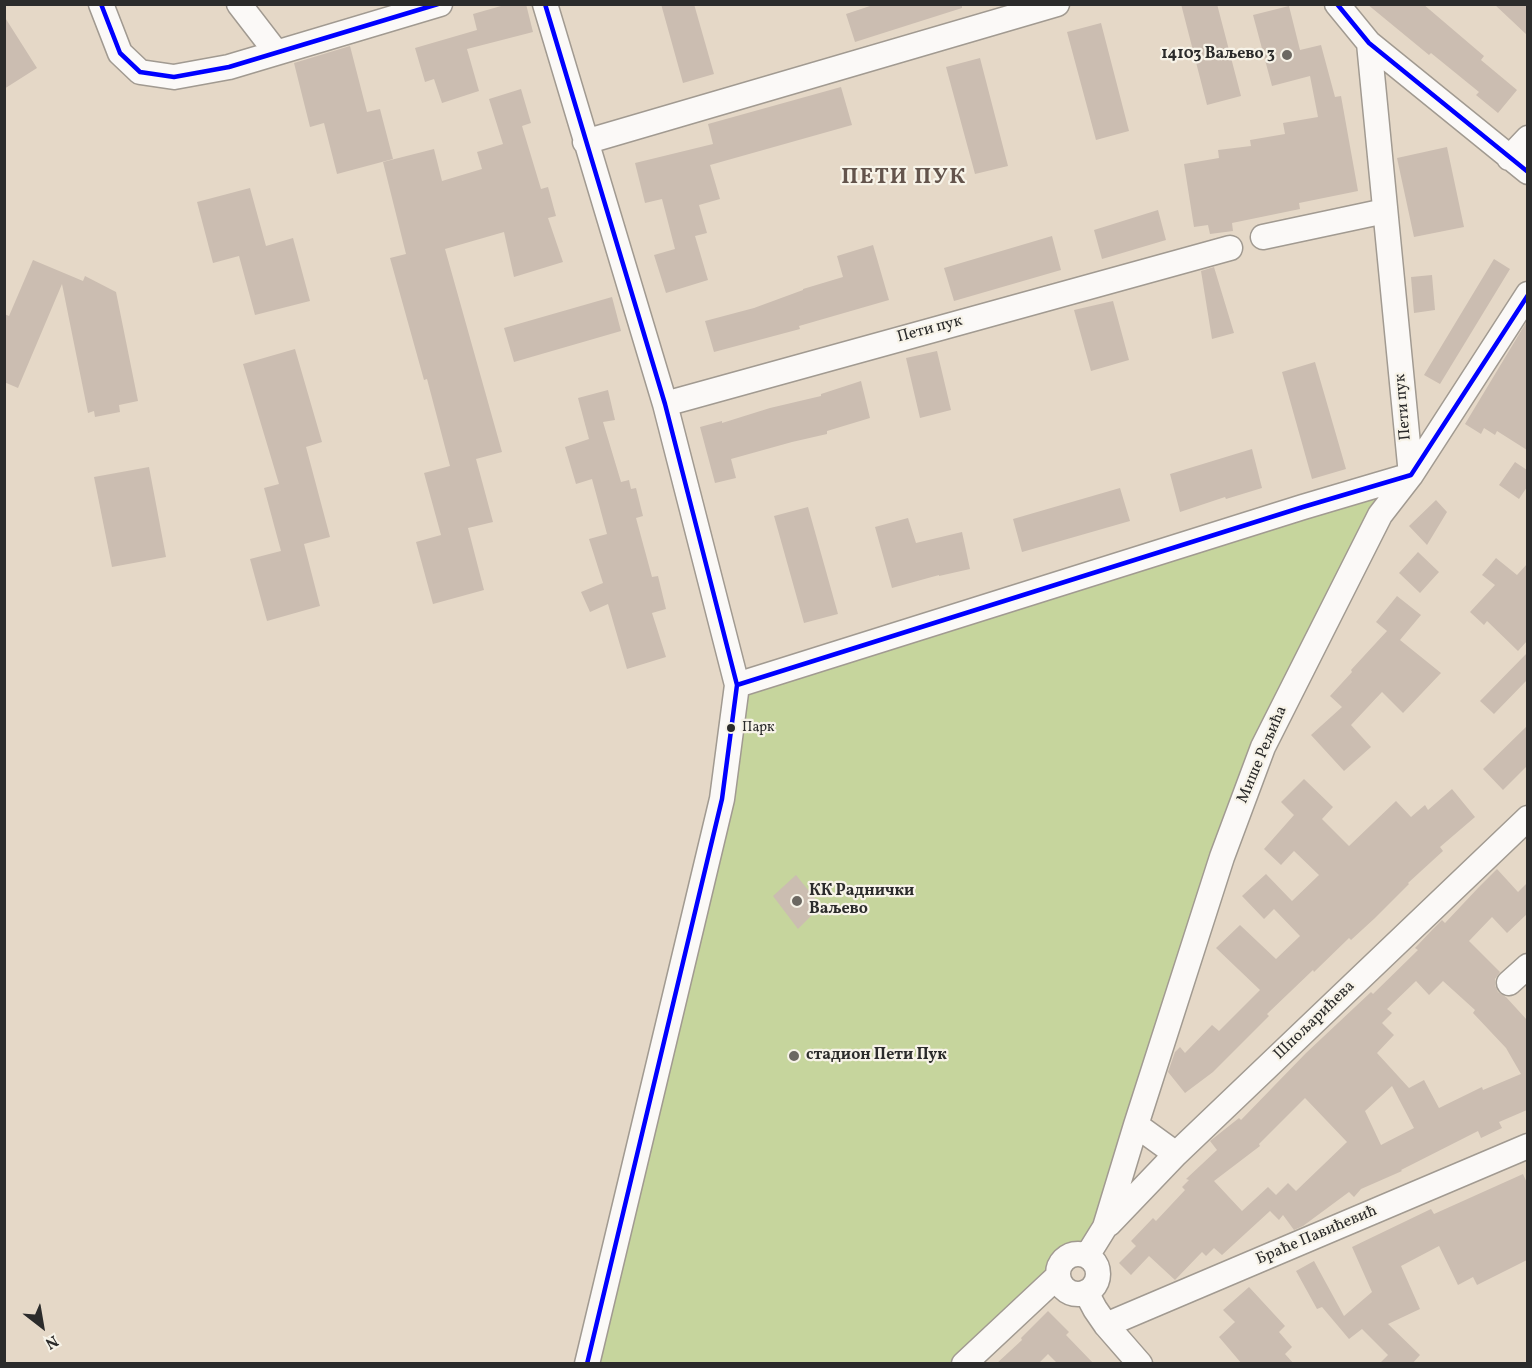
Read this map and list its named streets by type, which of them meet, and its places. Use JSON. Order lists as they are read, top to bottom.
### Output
{
  "streets": {
    "street": [
      "Пети пук",
      "Мише Рељића",
      "Шпољарићева",
      "Браће Павићевић"
    ]
  },
  "crossings": [
    ["Пети пук", "Мише Рељића"],
    ["Мише Рељића", "Шпољарићева"]
  ],
  "districts": ["ПЕТИ ПУК"],
  "places": [
    "14103 Ваљево 3",
    "Парк",
    "КК Раднички Ваљево",
    "стадион Пети Пук"
  ],
  "north": "bottom right"
}
